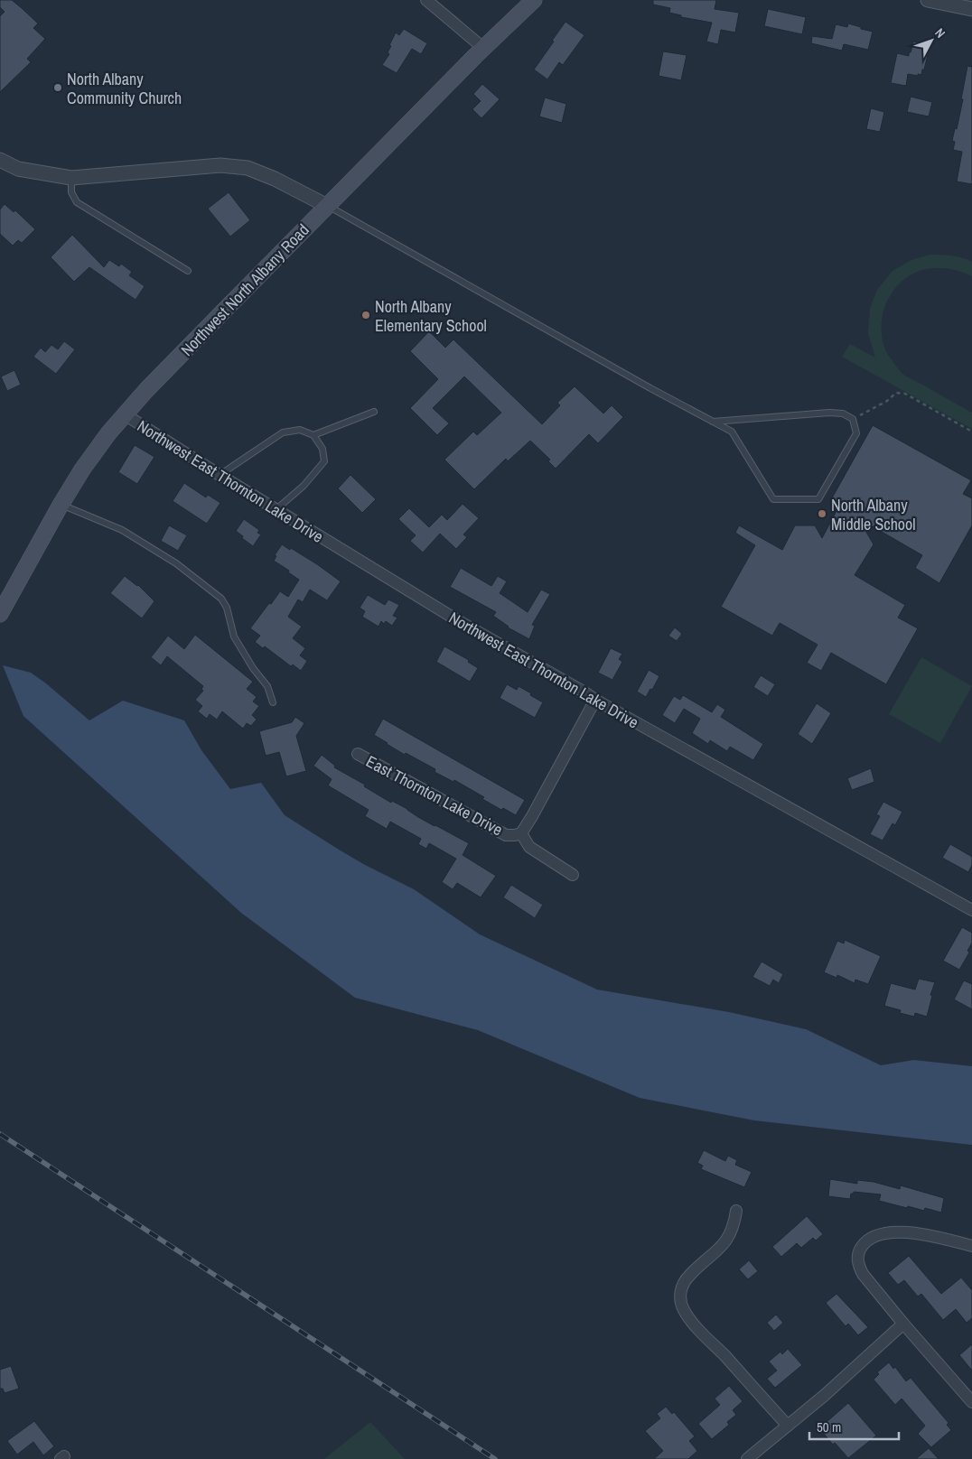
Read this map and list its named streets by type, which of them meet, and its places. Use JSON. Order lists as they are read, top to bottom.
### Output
{
  "streets": {
    "main road": ["Northwest North Albany Road"],
    "street": ["Northwest East Thornton Lake Drive", "East Thornton Lake Drive"]
  },
  "crossings": [
    ["Northwest North Albany Road", "Northwest East Thornton Lake Drive"],
    ["Northwest East Thornton Lake Drive", "East Thornton Lake Drive"]
  ],
  "places": ["North Albany Community Church", "North Albany Elementary School", "North Albany Middle School"],
  "scale_bar": "50 m",
  "north": "top right"
}
